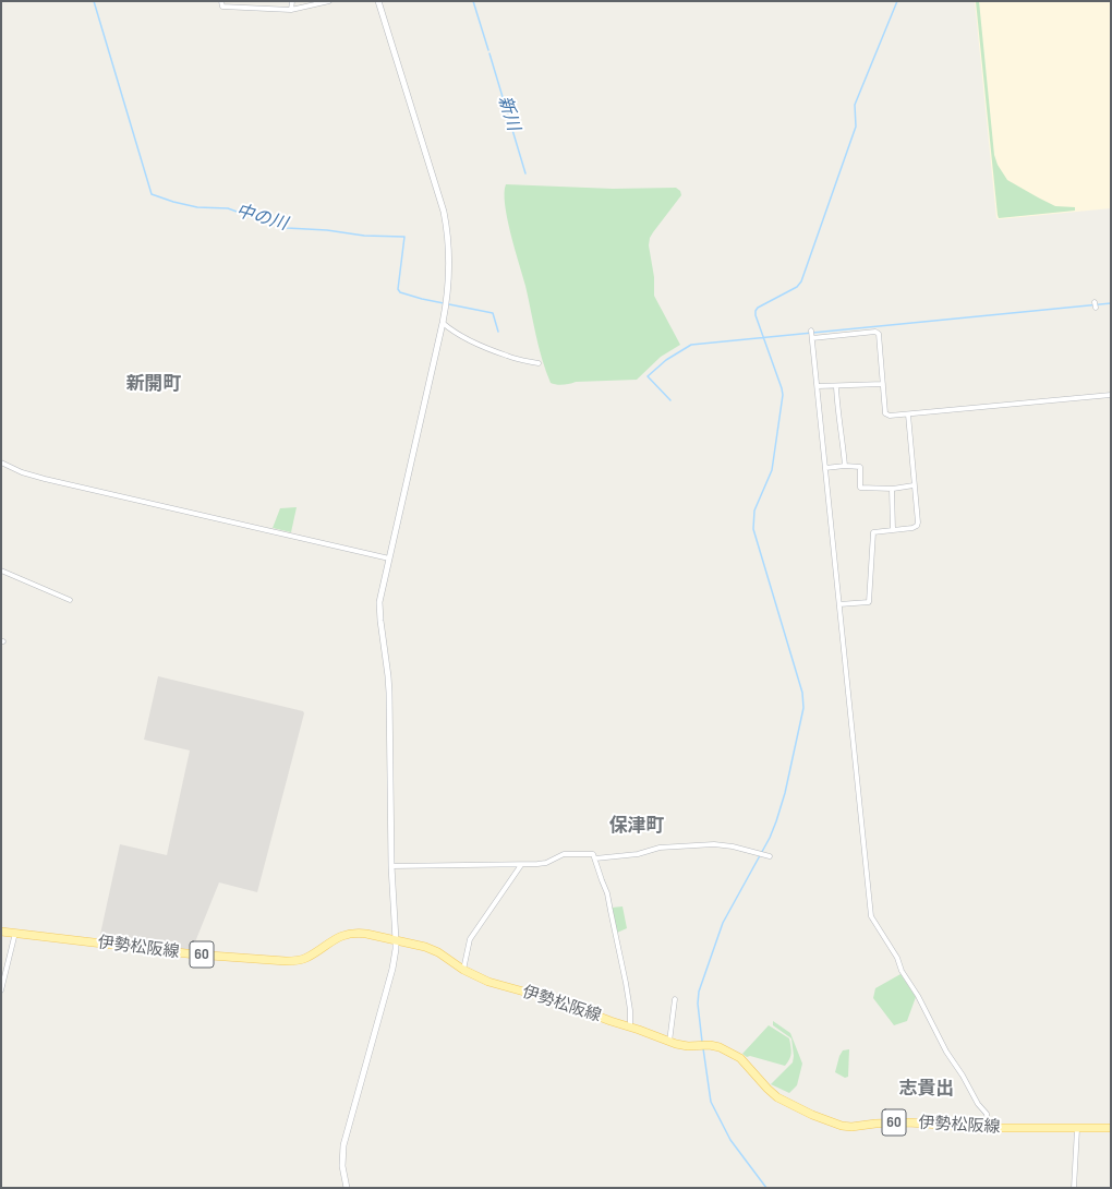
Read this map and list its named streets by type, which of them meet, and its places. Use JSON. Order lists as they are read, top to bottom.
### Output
{
  "streets": {
    "main road": ["伊勢松阪線", "60"]
  },
  "districts": ["新開町", "保津町", "志貴出"],
  "water": ["新川", "中の川"]
}
